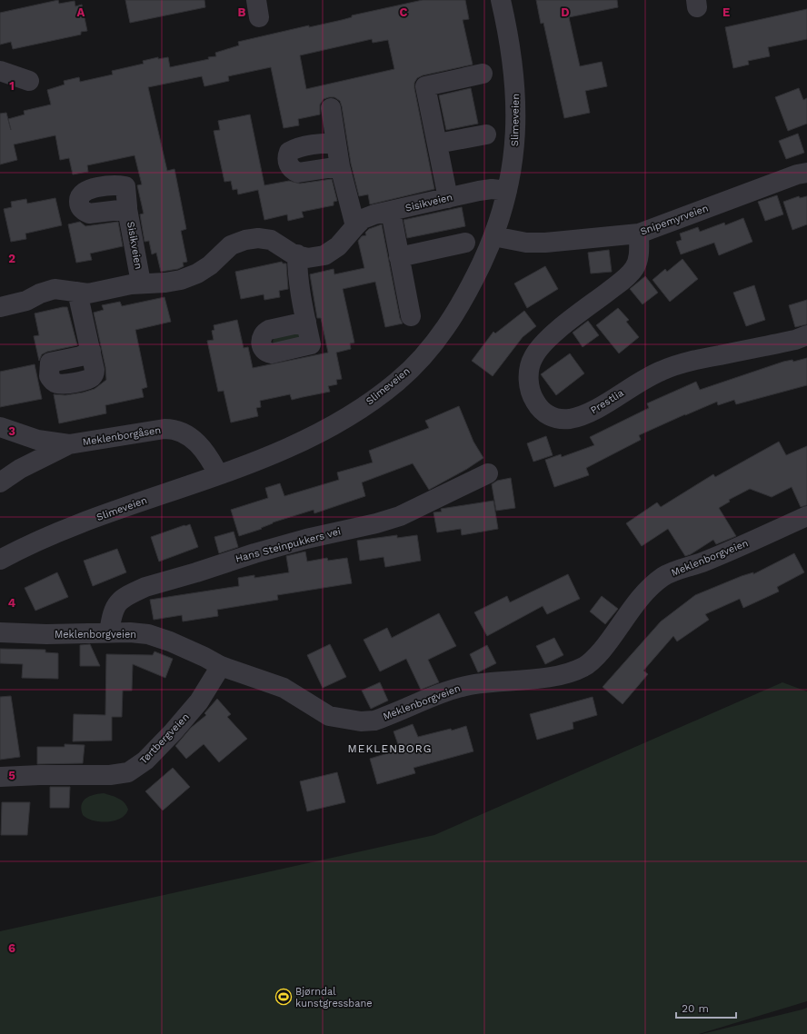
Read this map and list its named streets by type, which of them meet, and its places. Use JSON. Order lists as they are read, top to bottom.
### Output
{
  "streets": {
    "street": [
      "Slimeveien",
      "Sisikveien",
      "Snipemyrveien",
      "Prestlia",
      "Meklenborgåsen",
      "Hans Steinpukkers vei",
      "Meklenborgveien",
      "Tørtbergveien"
    ]
  },
  "crossings": [
    ["Slimeveien", "Sisikveien"],
    ["Slimeveien", "Snipemyrveien"],
    ["Slimeveien", "Meklenborgåsen"],
    ["Snipemyrveien", "Prestlia"],
    ["Hans Steinpukkers vei", "Meklenborgveien"],
    ["Meklenborgveien", "Tørtbergveien"]
  ],
  "districts": ["MEKLENBORG"],
  "places": {
    "sports": ["Bjørndal kunstgressbane"]
  },
  "scale_bar": "20 m",
  "grid": {
    "columns": [
      "A",
      "B",
      "C",
      "D",
      "E"
    ],
    "rows": [
      "1",
      "2",
      "3",
      "4",
      "5",
      "6"
    ]
  }
}
